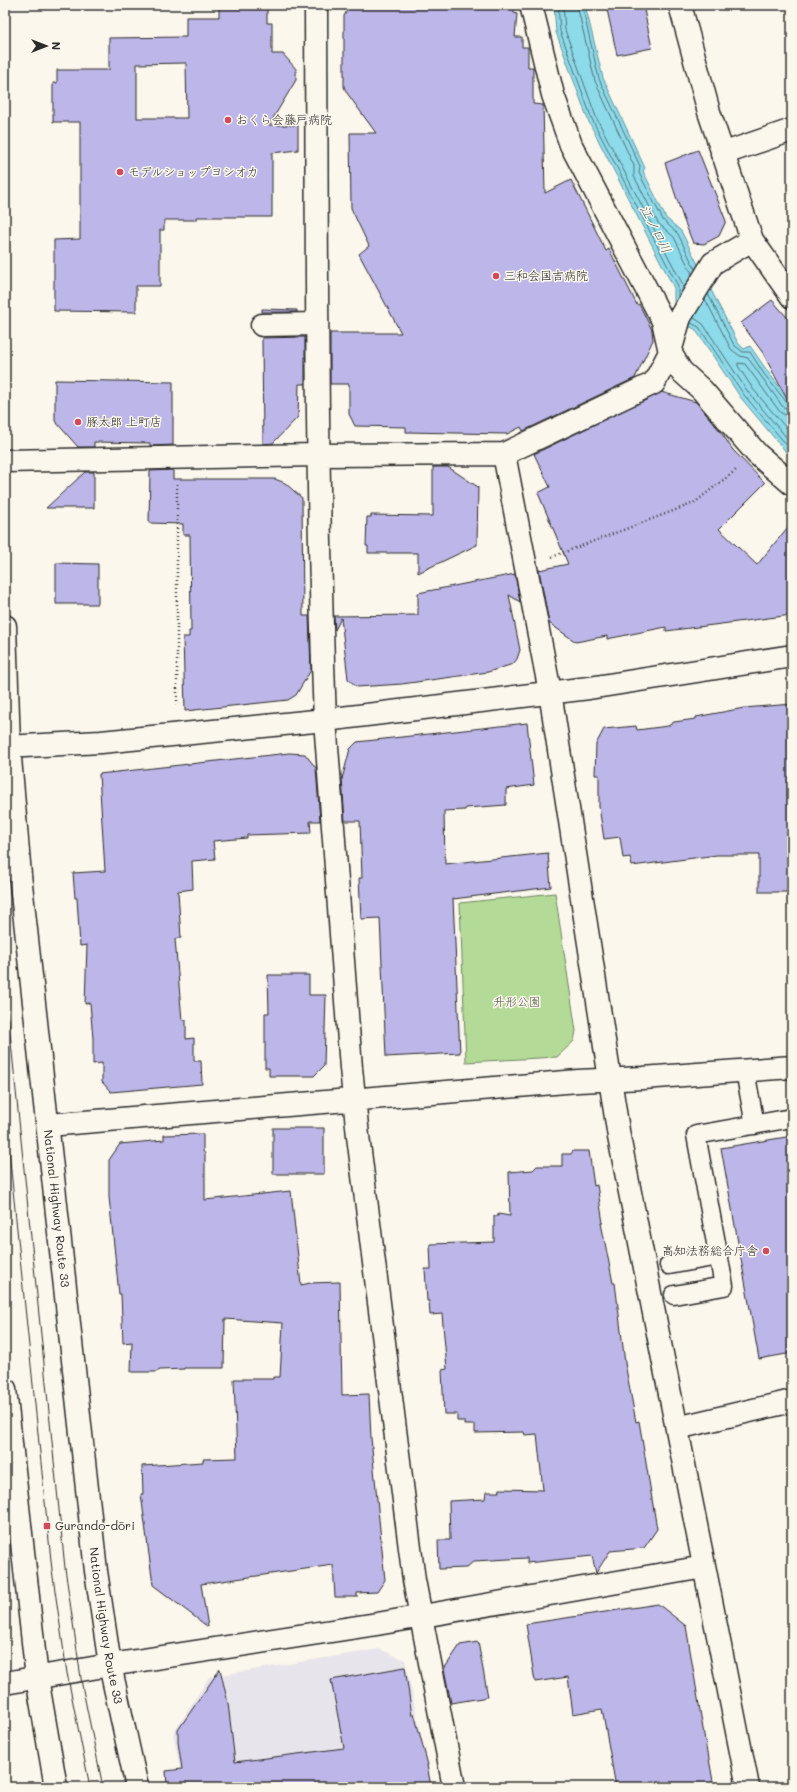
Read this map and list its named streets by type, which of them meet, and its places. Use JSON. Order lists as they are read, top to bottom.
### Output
{
  "streets": {
    "main road": ["National Highway Route 33"]
  },
  "water": ["江ノ口川"],
  "parks": ["升形公園"],
  "places": {
    "other": [
      "おくら会藤戸病院",
      "モデルショップヨシオカ",
      "三和会国吉病院",
      "豚太郎 上町店",
      "高知法務総合庁舎"
    ],
    "transit": ["Gurando-dōri"]
  },
  "north": "right"
}
